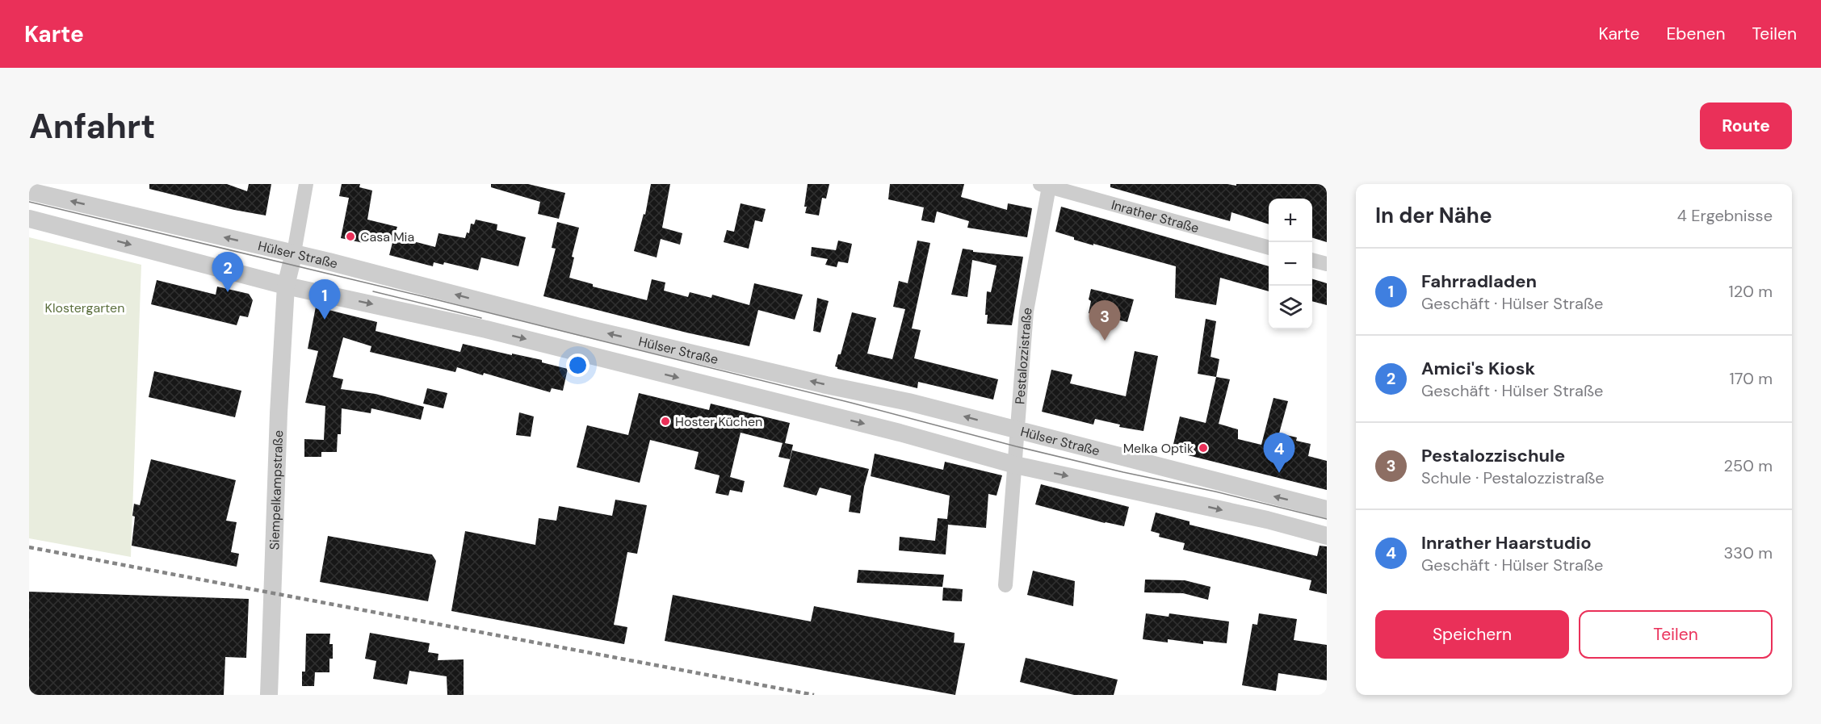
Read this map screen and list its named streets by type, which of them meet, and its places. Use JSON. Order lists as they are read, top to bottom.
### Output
{
  "streets": {
    "street": [
      "Inrather Straße",
      "Hülser Straße",
      "Pestalozzistraße",
      "Siempelkampstraße"
    ]
  },
  "crossings": [
    ["Inrather Straße", "Pestalozzistraße"],
    ["Hülser Straße", "Pestalozzistraße"],
    ["Hülser Straße", "Siempelkampstraße"]
  ],
  "parks": ["Klostergarten"],
  "places": ["Casa Mia", "Hoster Küchen", "Melka Optik"],
  "page": {
    "header": "Karte",
    "nav": ["Karte", "Ebenen", "Teilen"],
    "buttons": [
      "Route",
      ["Speichern", "Teilen"]
    ],
    "title": "Anfahrt",
    "heading": ["In der Nähe", "4 Ergebnisse"],
    "map_buttons": ["+", "−"],
    "list": [
      {
        "mark": "1",
        "name": "Fahrradladen",
        "note": "Geschäft · Hülser Straße",
        "value": "120 m"
      },
      {
        "mark": "2",
        "name": "Amici's Kiosk",
        "note": "Geschäft · Hülser Straße",
        "value": "170 m"
      },
      {
        "mark": "3",
        "name": "Pestalozzischule",
        "note": "Schule · Pestalozzistraße",
        "value": "250 m"
      },
      {
        "mark": "4",
        "name": "Inrather Haarstudio",
        "note": "Geschäft · Hülser Straße",
        "value": "330 m"
      }
    ],
    "pins": [
      "2",
      "1",
      "3",
      "4"
    ]
  }
}
